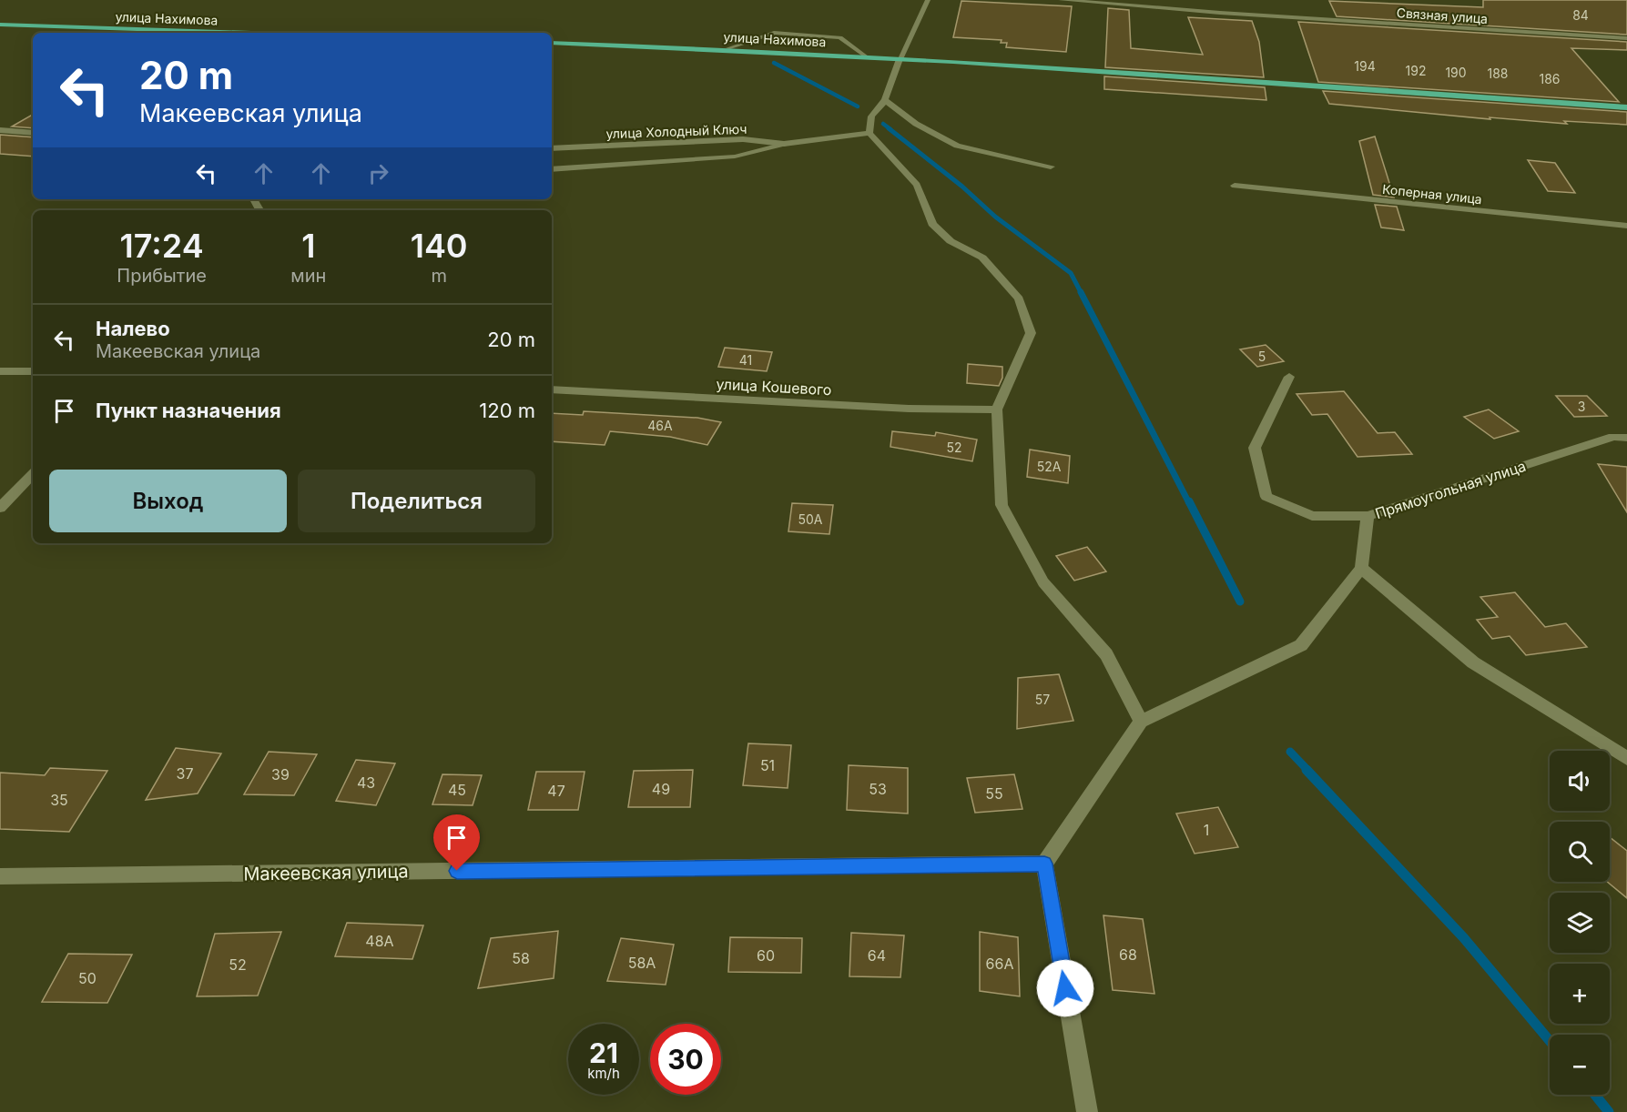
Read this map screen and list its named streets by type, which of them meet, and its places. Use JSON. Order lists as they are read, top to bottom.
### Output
{
  "streets": {
    "main road": ["улица Нахимова"],
    "street": [
      "Связная улица",
      "улица Холодный Ключ",
      "Коперная улица",
      "улица Кошевого",
      "Прямоугольная улица",
      "Макеевская улица"
    ]
  },
  "house_numbers": [
    "84",
    "194",
    "192",
    "190",
    "188",
    "186",
    "5",
    "41",
    "3",
    "46А",
    "52",
    "52А",
    "50А",
    "57",
    "51",
    "37",
    "39",
    "43",
    "49",
    "53",
    "45",
    "47",
    "55",
    "35",
    "1",
    "48А",
    "68",
    "60",
    "64",
    "58",
    "58А",
    "66А",
    "52",
    "50"
  ],
  "page": {
    "turn": ["20 m", "Макеевская улица"],
    "eta": [
      "17:24",
      "Прибытие",
      "1",
      "мин",
      "140",
      "m"
    ],
    "list": [
      {
        "name": "Налево",
        "note": "Макеевская улица",
        "value": "20 m"
      },
      {
        "name": "Пункт назначения",
        "value": "120 m"
      }
    ],
    "buttons": ["Выход", "Поделиться"],
    "map_buttons": ["+", "−"],
    "speed": "21 km/h",
    "limit": "30"
  }
}
